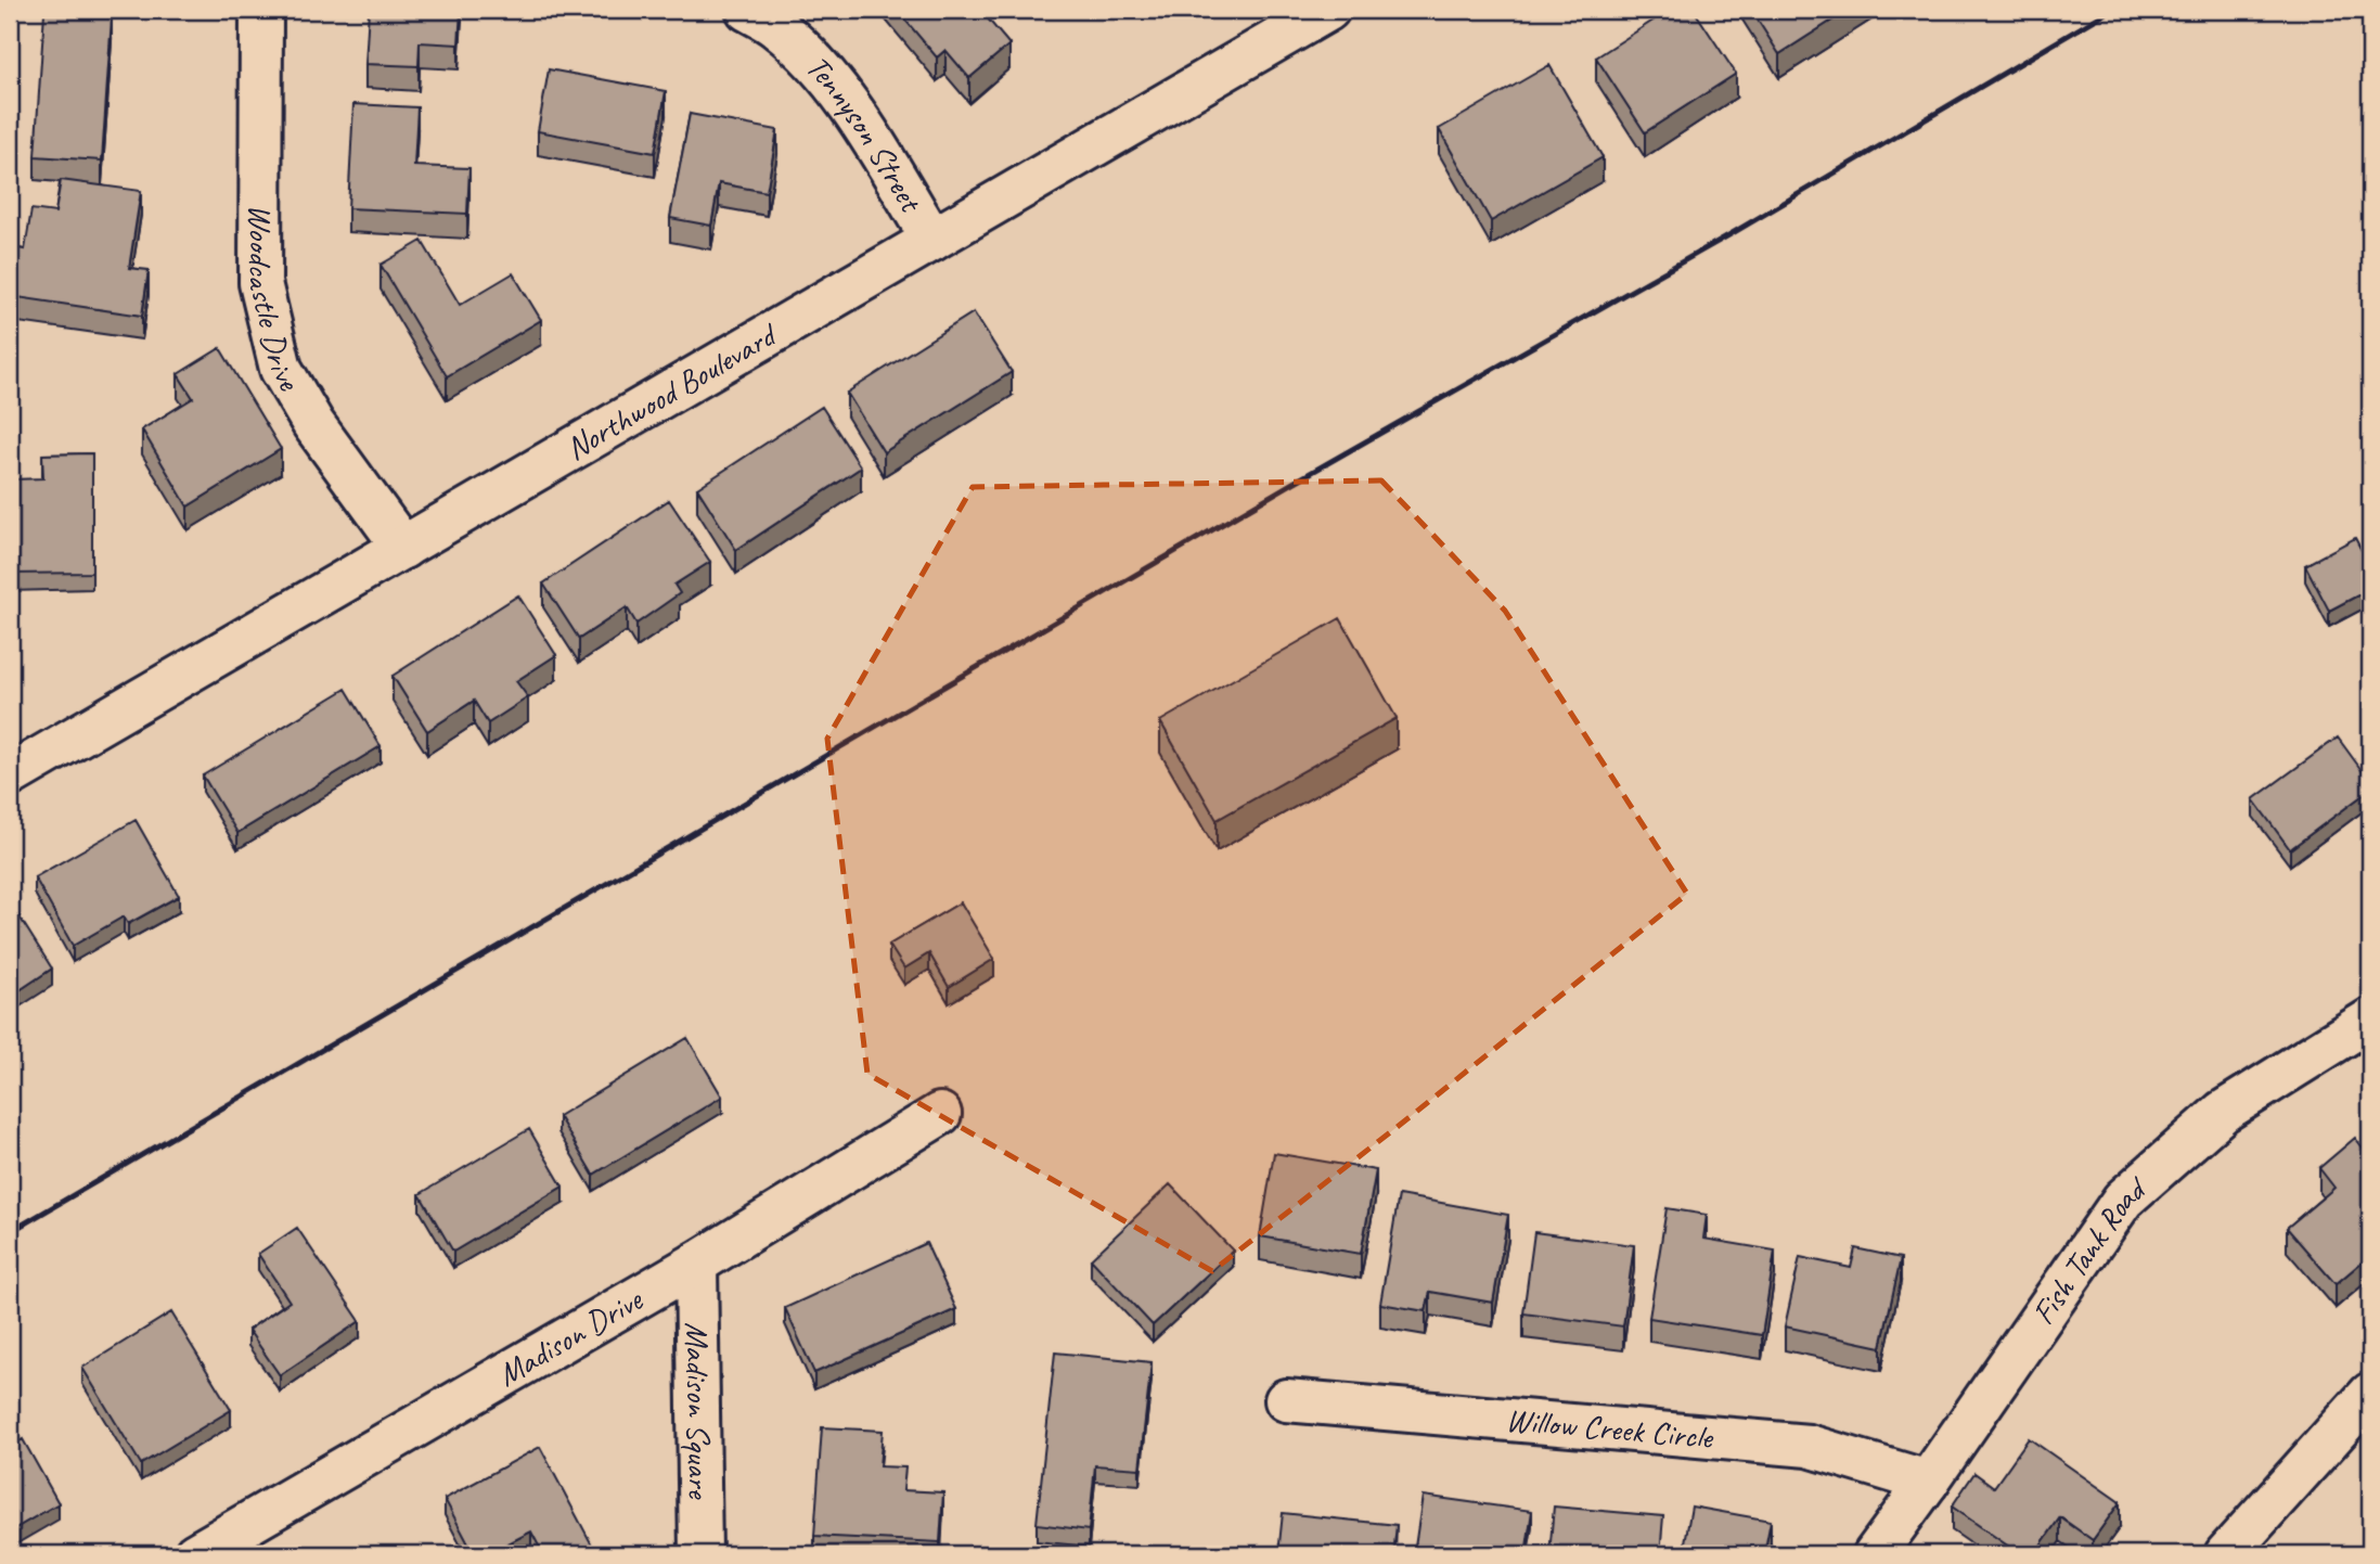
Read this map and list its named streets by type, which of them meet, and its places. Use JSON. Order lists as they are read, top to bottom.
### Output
{
  "streets": {
    "street": [
      "Tennyson Street",
      "Woodcastle Drive",
      "Northwood Boulevard",
      "Fish Tank Road",
      "Madison Drive",
      "Madison Square",
      "Willow Creek Circle"
    ]
  },
  "crossings": [
    ["Tennyson Street", "Northwood Boulevard"],
    ["Woodcastle Drive", "Northwood Boulevard"],
    ["Fish Tank Road", "Willow Creek Circle"],
    ["Madison Drive", "Madison Square"]
  ]
}
